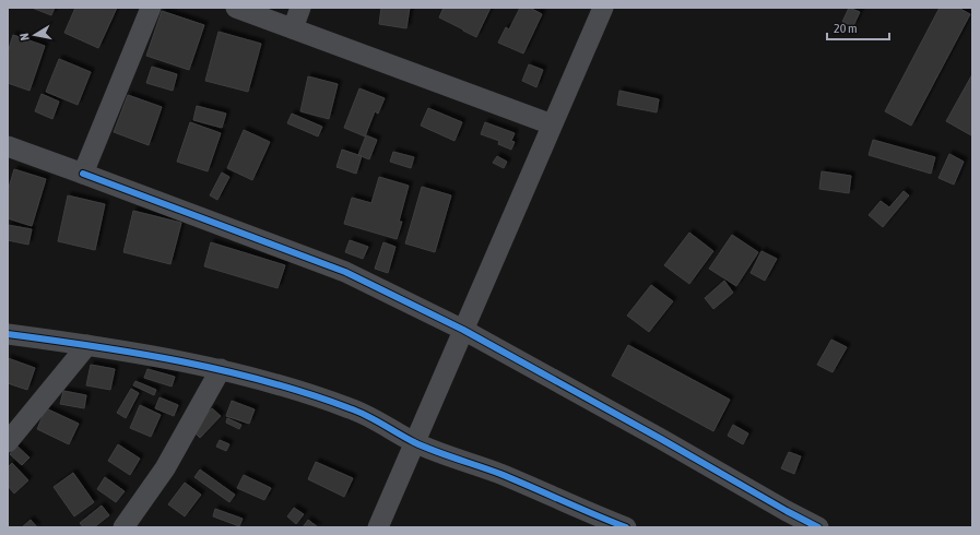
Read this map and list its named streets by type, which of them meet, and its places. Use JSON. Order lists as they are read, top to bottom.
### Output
{
  "scale_bar": "20 m",
  "north": "left"
}
